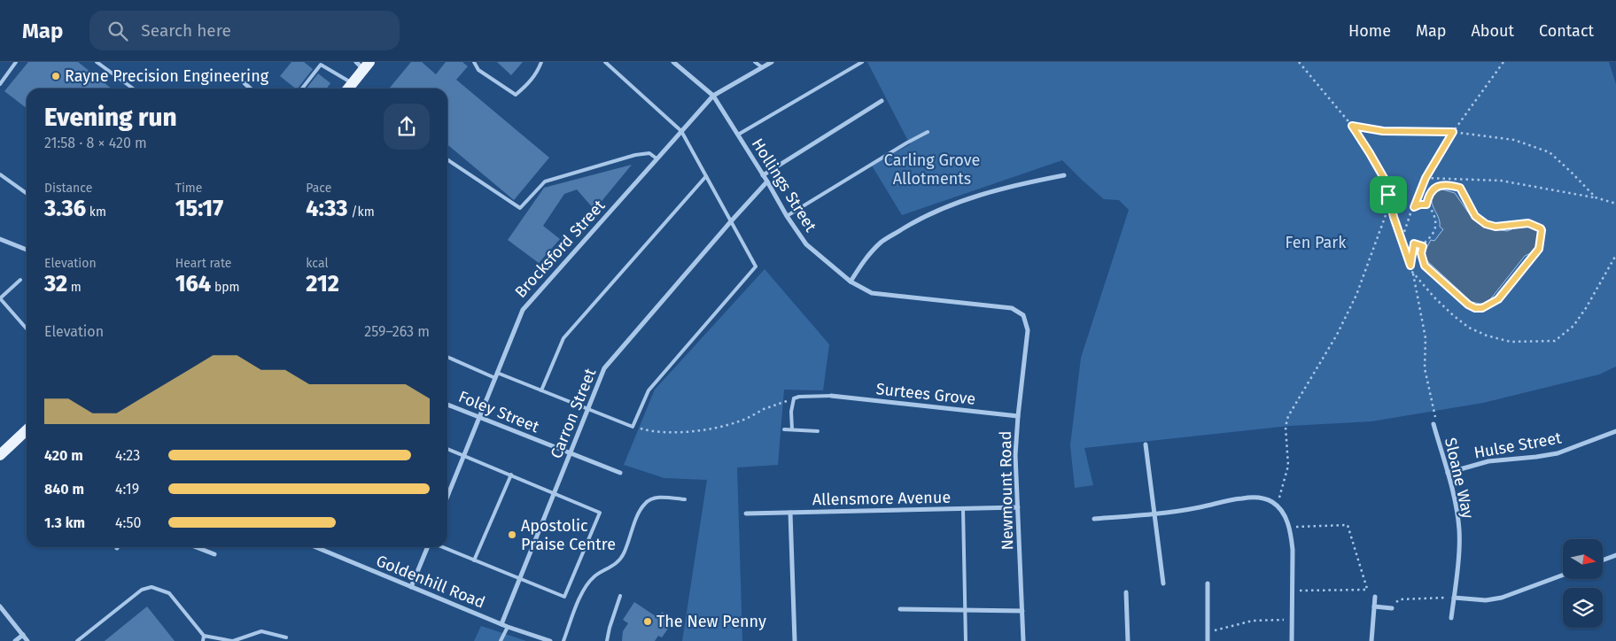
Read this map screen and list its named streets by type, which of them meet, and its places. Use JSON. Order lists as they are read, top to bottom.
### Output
{
  "streets": {
    "street": [
      "Hollings Street",
      "Brocksford Street",
      "Surtees Grove",
      "Foley Street",
      "Carron Street",
      "Hulse Street",
      "Sloane Way",
      "Newmount Road",
      "Allensmore Avenue",
      "Goldenhill Road"
    ]
  },
  "crossings": [
    ["Hollings Street", "Brocksford Street"],
    ["Hollings Street", "Carron Street"],
    ["Hollings Street", "Newmount Road"],
    ["Brocksford Street", "Foley Street"],
    ["Surtees Grove", "Newmount Road"],
    ["Foley Street", "Carron Street"],
    ["Carron Street", "Goldenhill Road"],
    ["Hulse Street", "Sloane Way"],
    ["Newmount Road", "Allensmore Avenue"]
  ],
  "parks": ["Carling Grove Allotments", "Fen Park"],
  "places": ["Rayne Precision Engineering", "Apostolic Praise Centre", "The New Penny"],
  "north": "right",
  "page": {
    "header": "Map",
    "search": "Search here",
    "nav": [
      "Home",
      "Map",
      "About",
      "Contact"
    ],
    "heading": ["Evening run", "21:58 · 8 × 420 m"],
    "stats": [
      ["Distance", "3.36 km"],
      ["Time", "15:17"],
      ["Pace", "4:33 /km"],
      ["Elevation", "32 m"],
      ["Heart rate", "164 bpm"],
      ["kcal", "212"]
    ],
    "chart": ["Elevation", "259–263 m"],
    "list": [
      {
        "name": "420 m",
        "note": "4:23"
      },
      {
        "name": "840 m",
        "note": "4:19"
      },
      {
        "name": "1.3 km",
        "note": "4:50"
      }
    ]
  }
}
